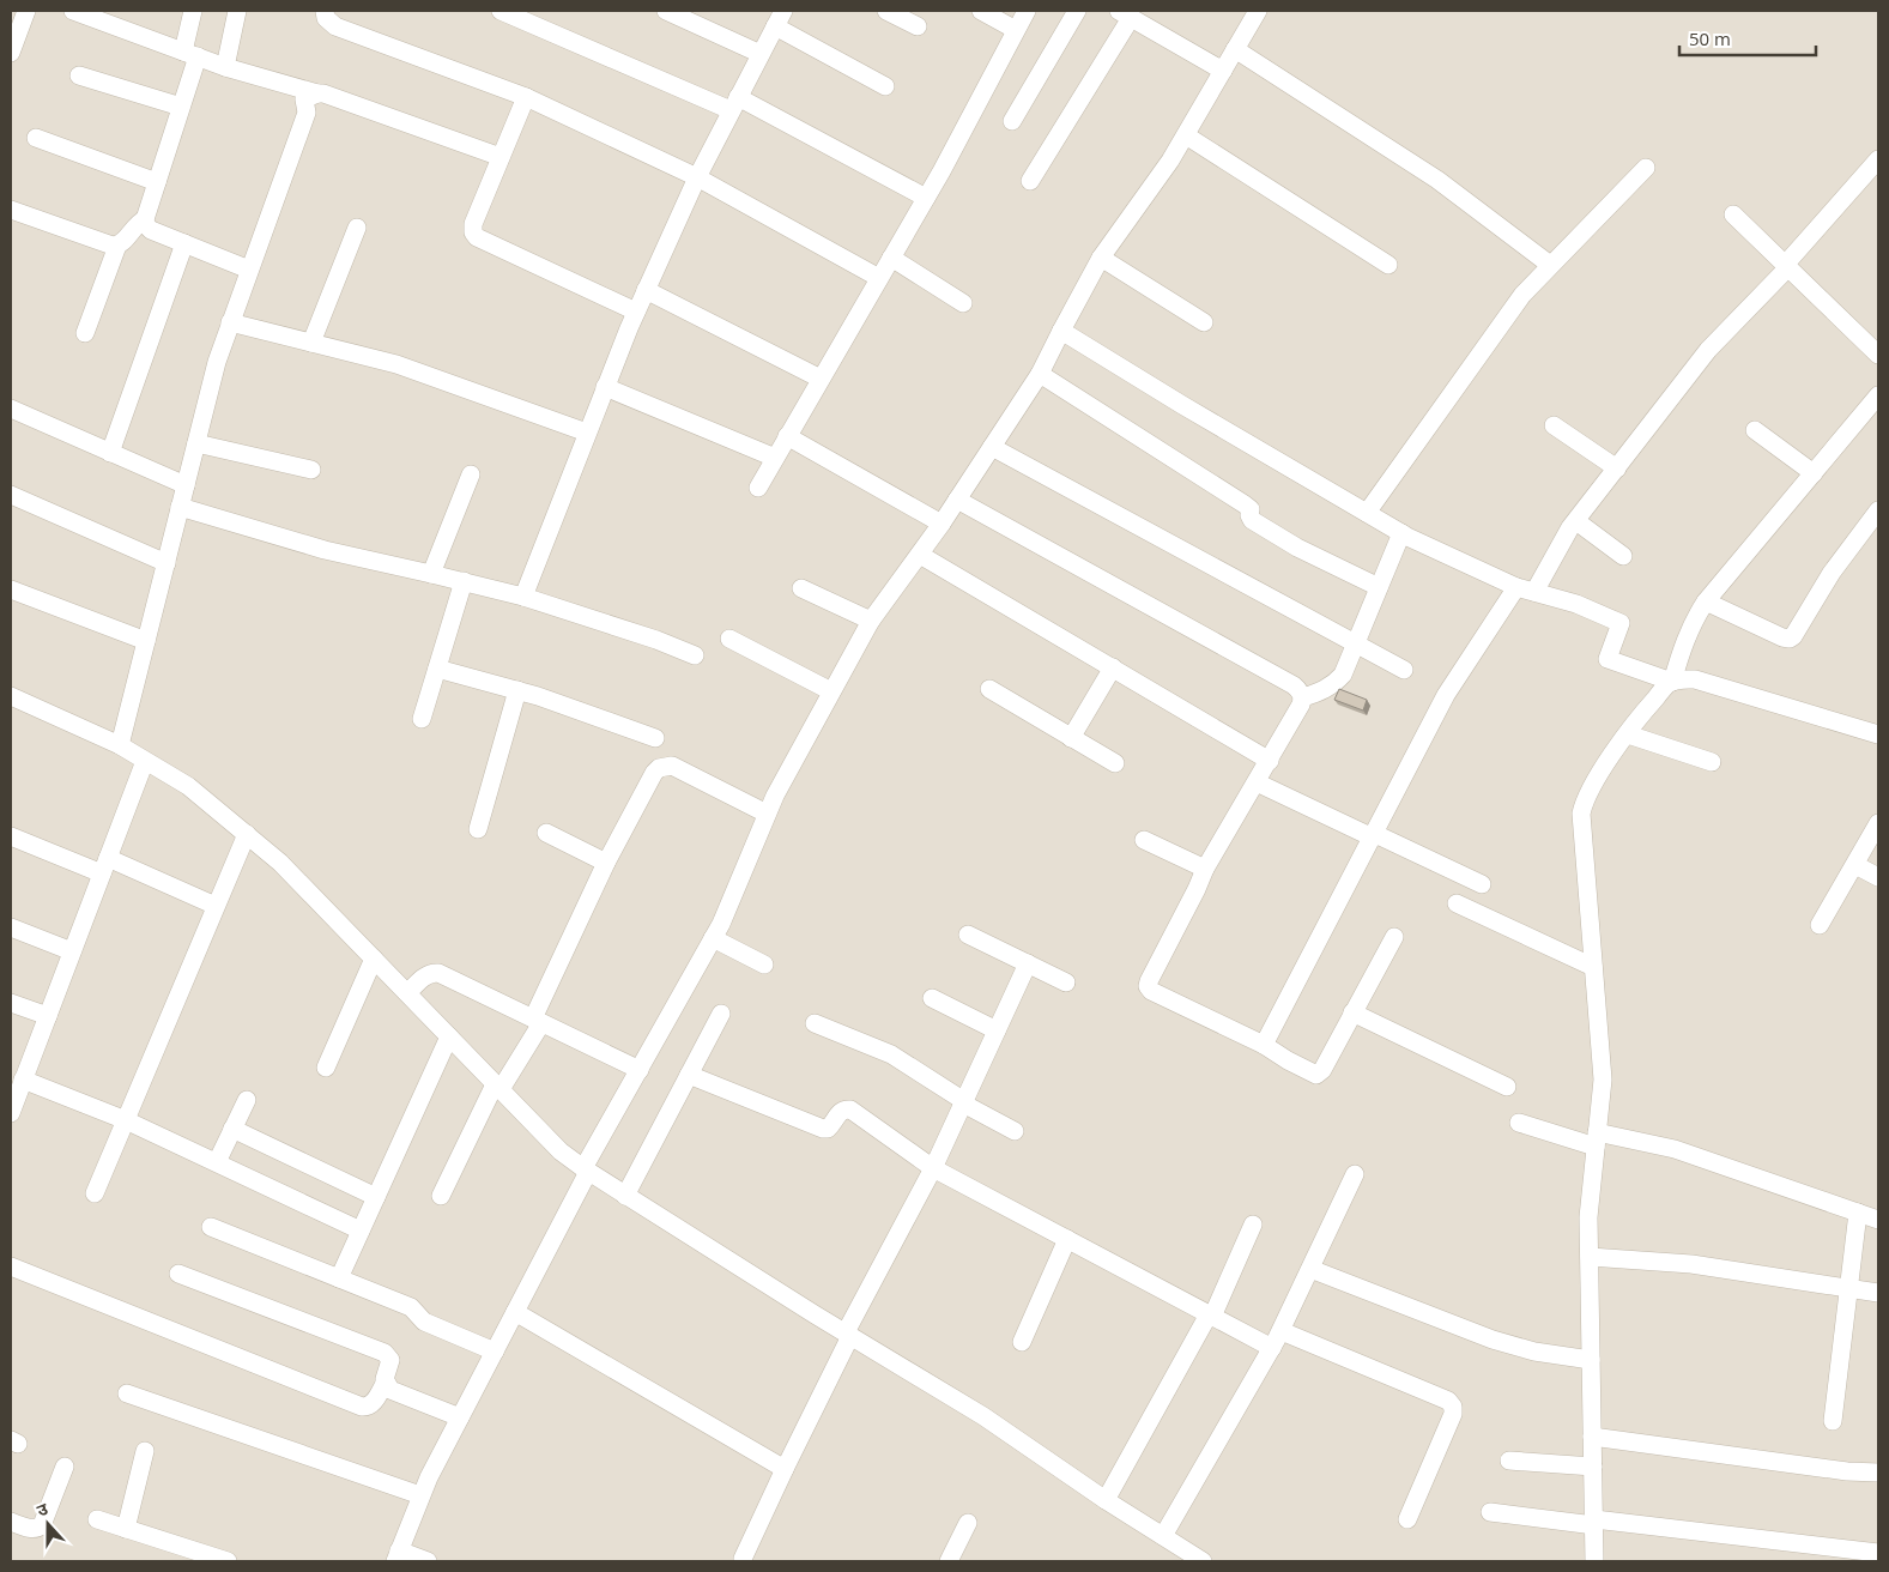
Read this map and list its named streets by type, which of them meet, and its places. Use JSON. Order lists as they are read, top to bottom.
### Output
{
  "scale_bar": "50 m",
  "north": "top"
}
